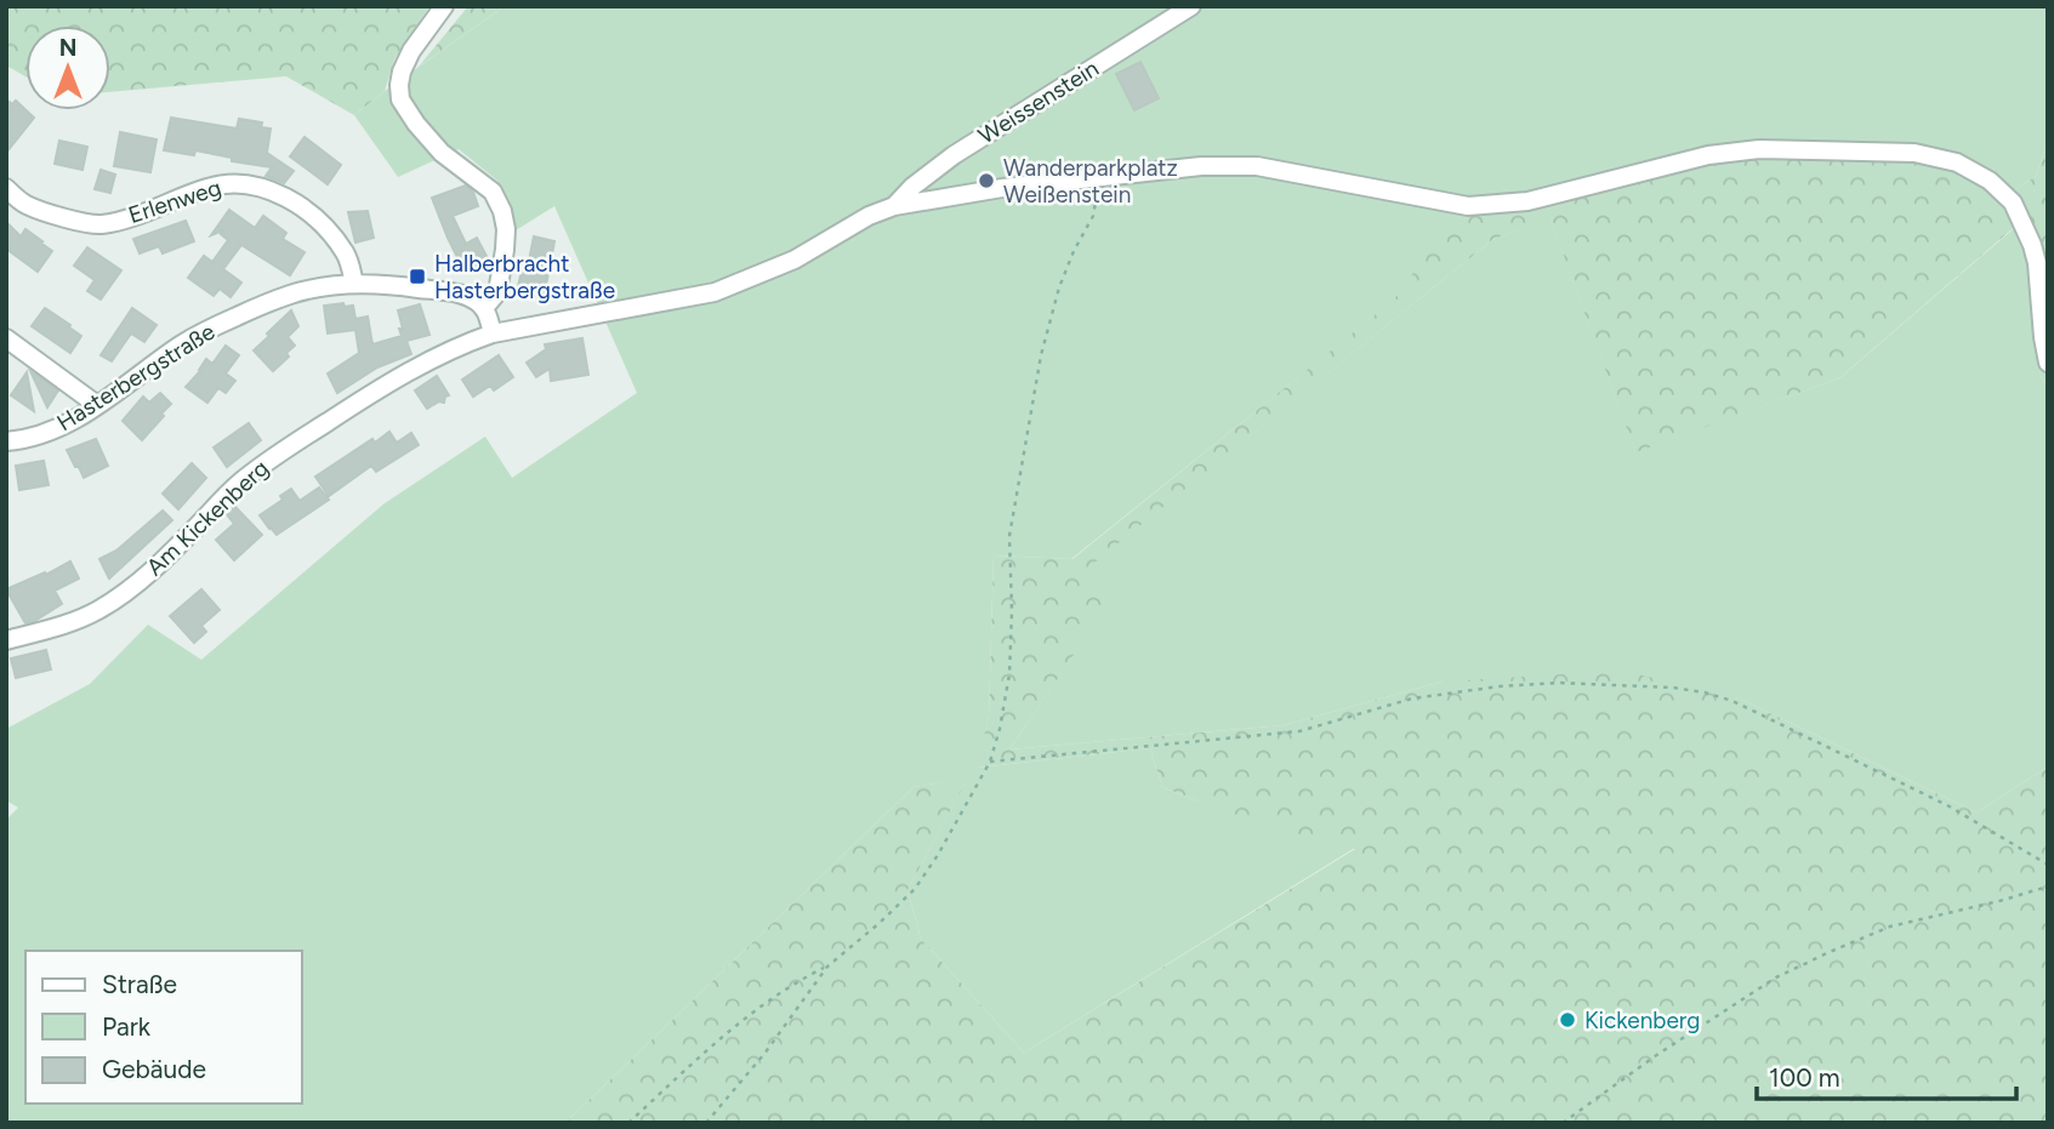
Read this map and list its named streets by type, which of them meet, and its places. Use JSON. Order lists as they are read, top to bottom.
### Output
{
  "streets": {
    "street": [
      "Weissenstein",
      "Erlenweg",
      "Hasterbergstraße",
      "Am Kickenberg"
    ]
  },
  "crossings": [
    ["Weissenstein", "Am Kickenberg"],
    ["Erlenweg", "Hasterbergstraße"]
  ],
  "places": {
    "other": ["Wanderparkplatz Weißenstein", "Kickenberg"],
    "transit": ["Halberbracht Hasterbergstraße"]
  },
  "legend": ["Straße", "Park", "Gebäude"],
  "scale_bar": "100 m",
  "north": "top"
}
